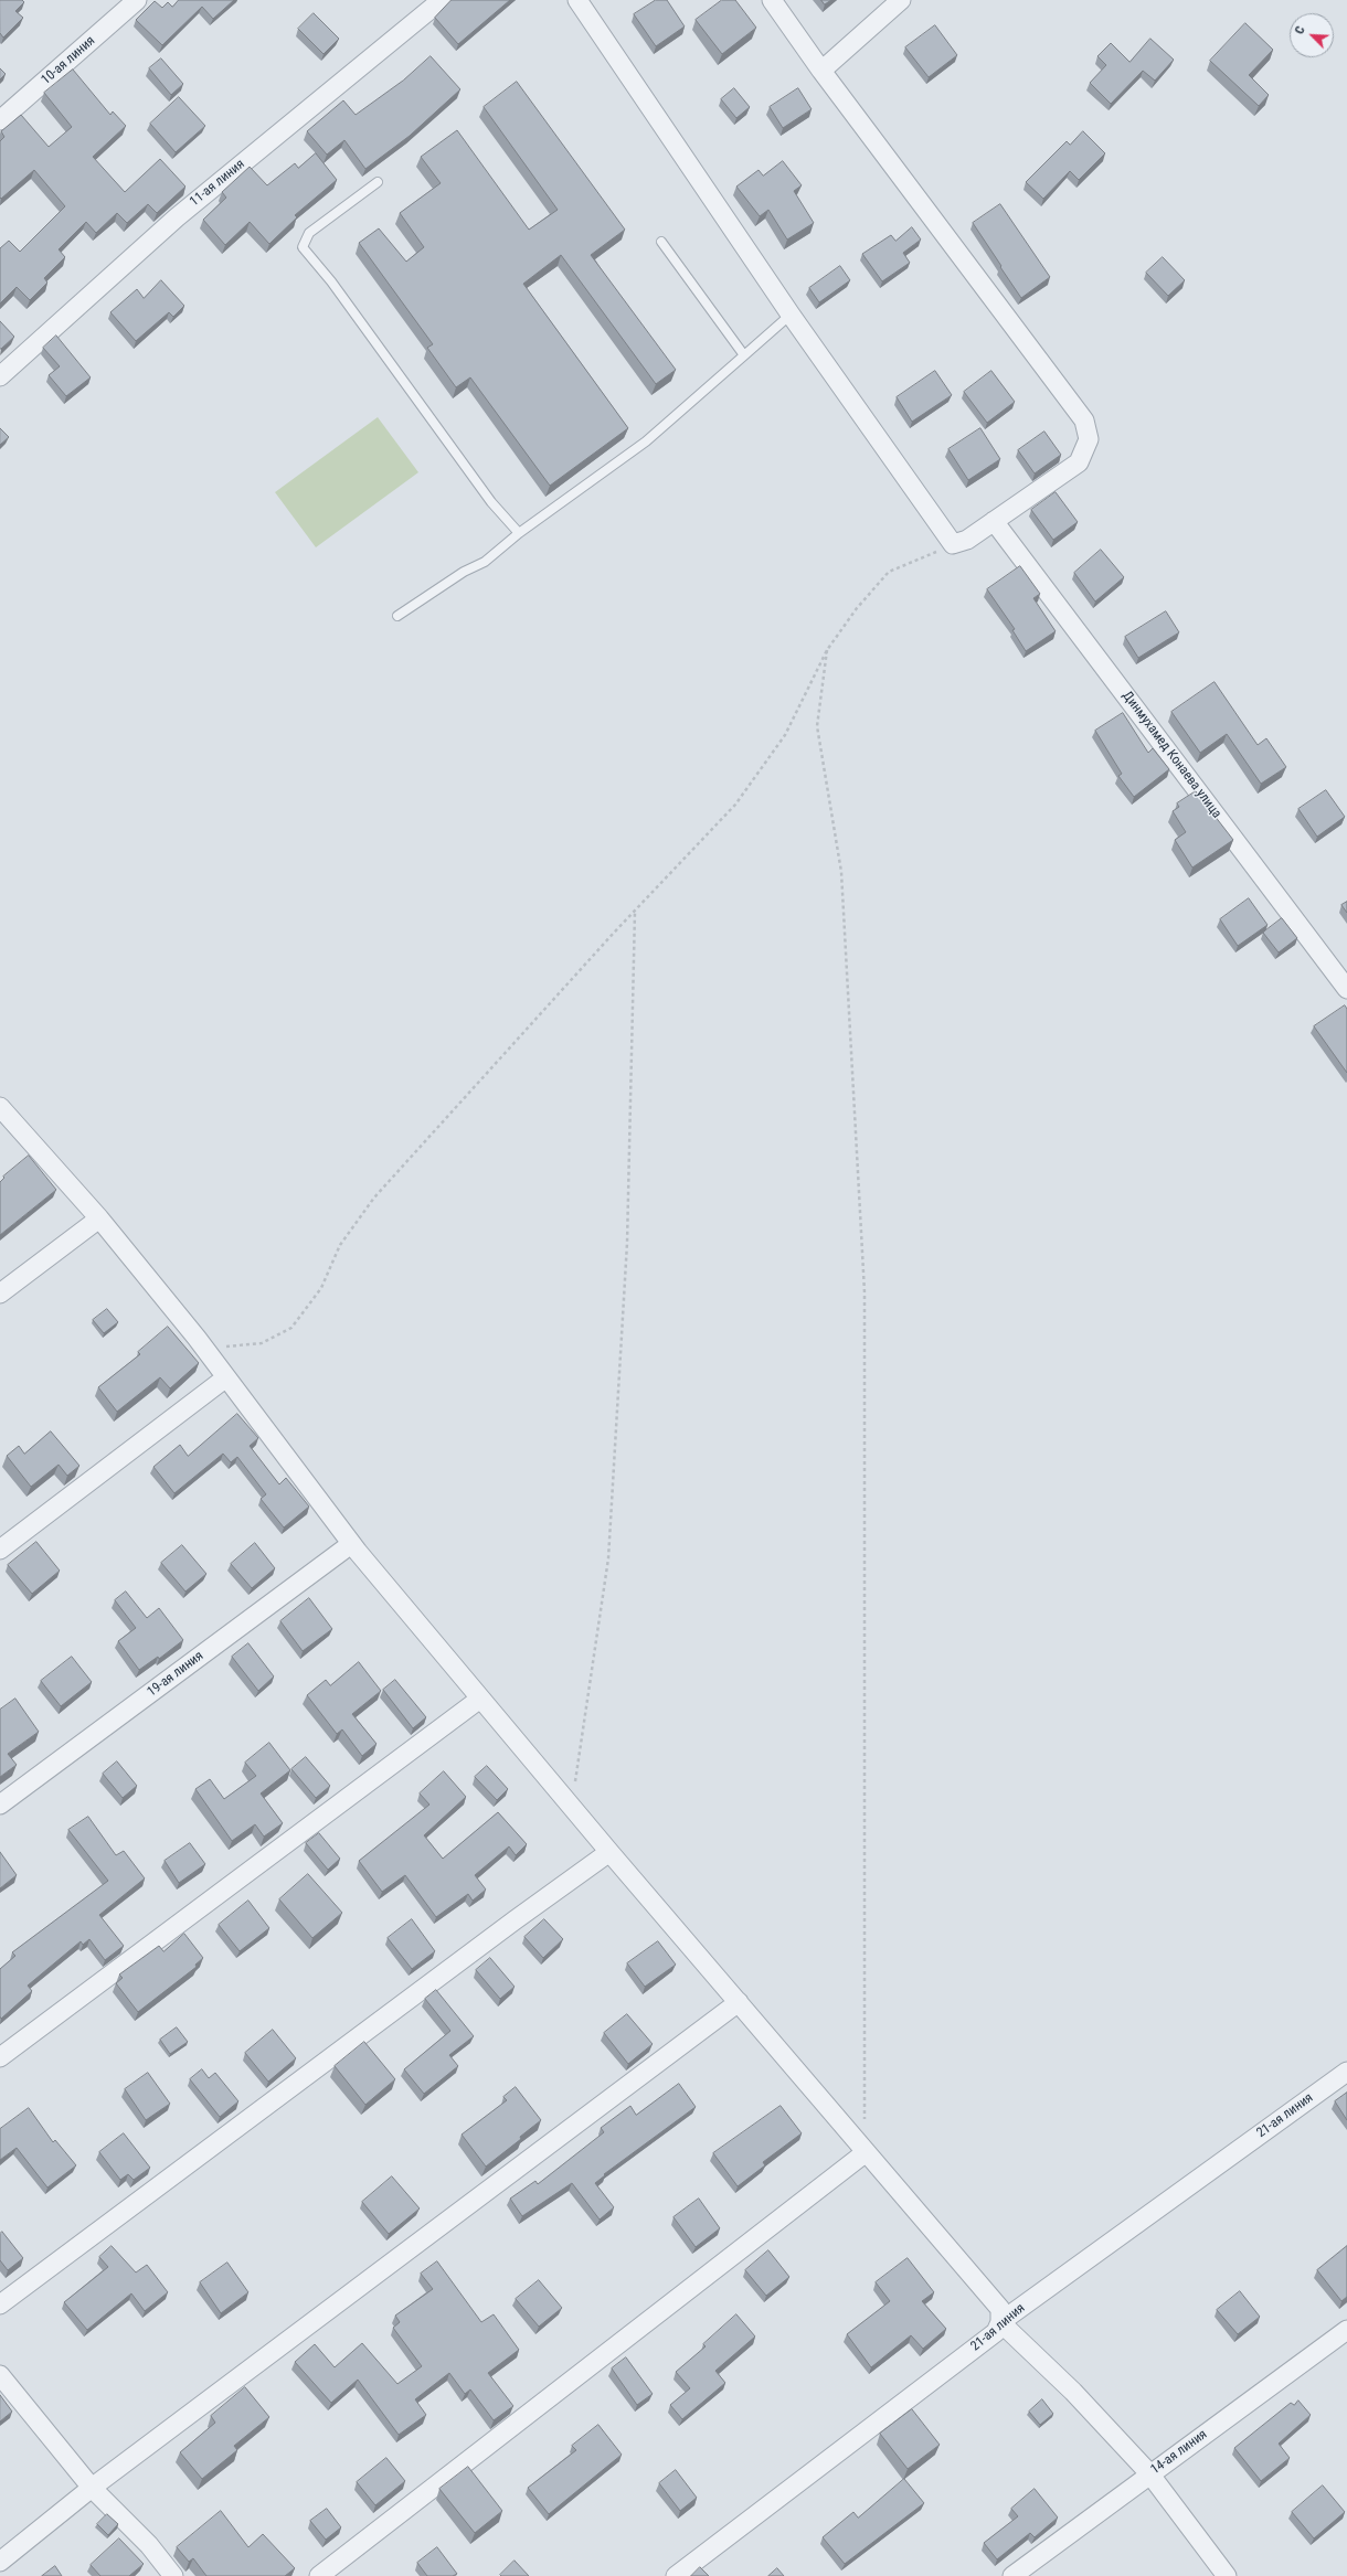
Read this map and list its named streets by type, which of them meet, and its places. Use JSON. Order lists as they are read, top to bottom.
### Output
{
  "streets": {
    "street": [
      "10-ая линия",
      "11-ая линия",
      "Динмухамед Конаева улица",
      "19-ая линия",
      "21-ая линия",
      "14-ая линия"
    ]
  },
  "north": "top left"
}
